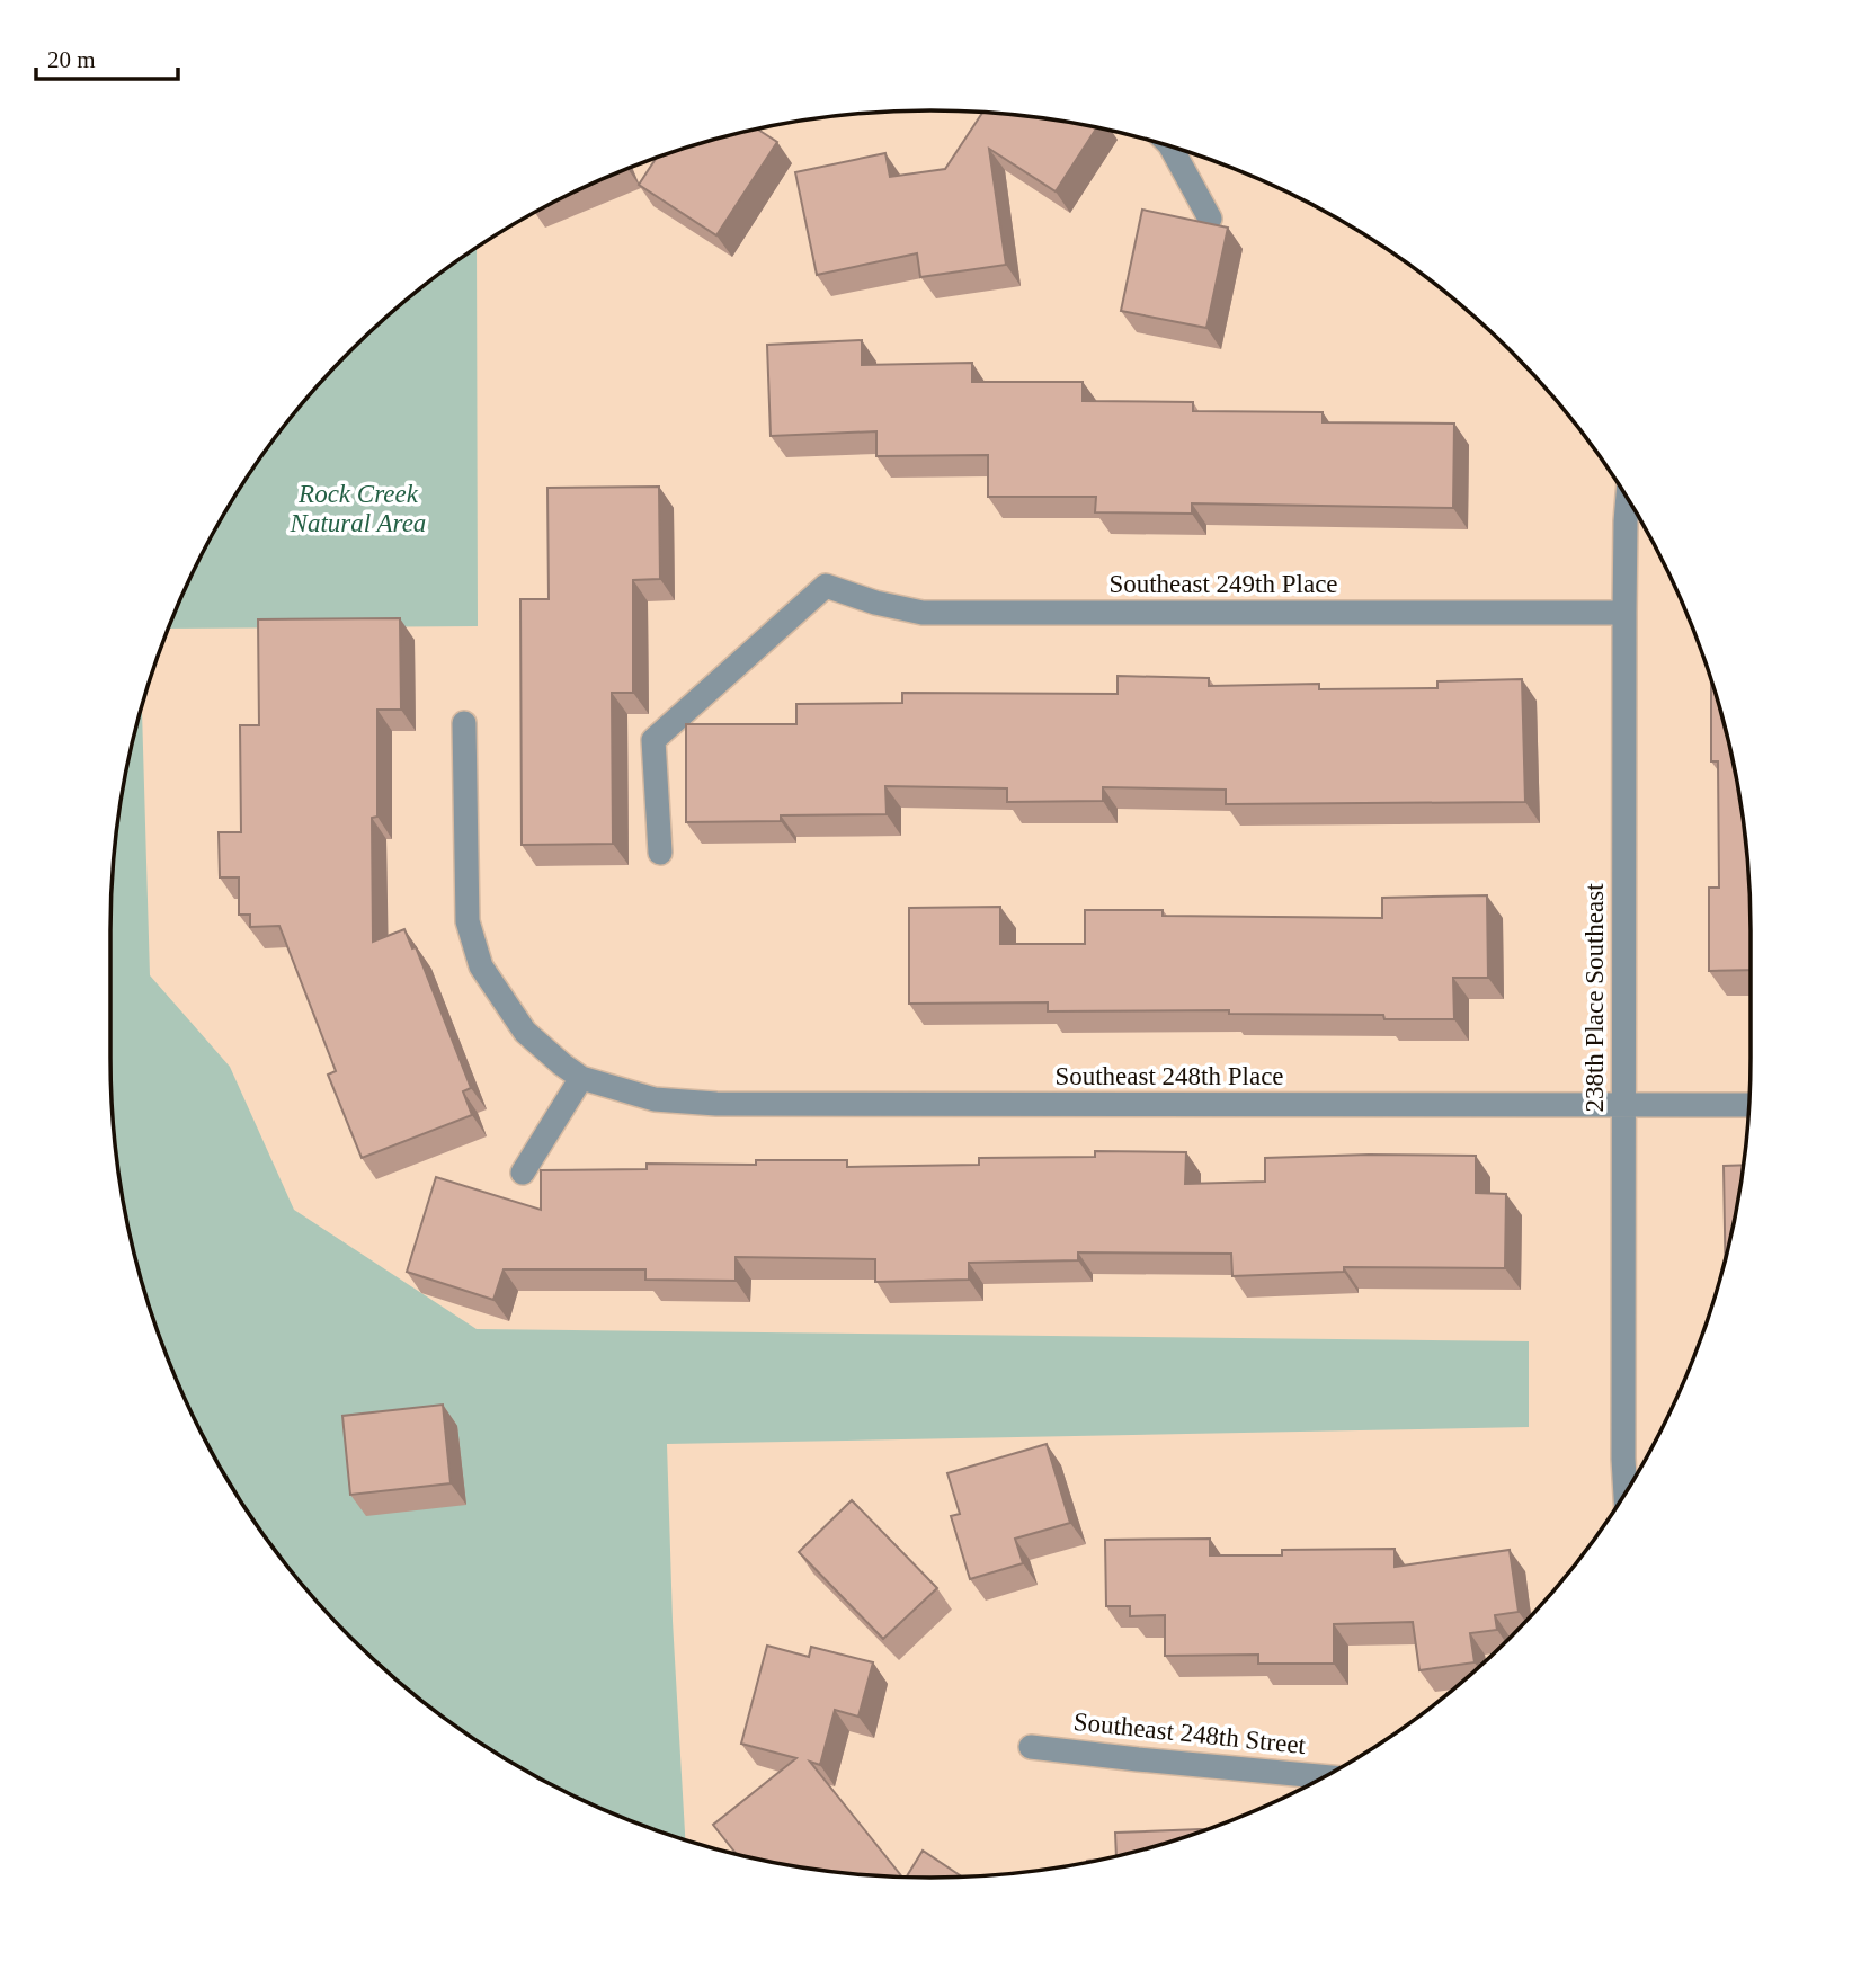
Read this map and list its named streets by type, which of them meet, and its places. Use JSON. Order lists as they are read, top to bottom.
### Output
{
  "streets": {
    "street": [
      "Southeast 249th Place",
      "238th Place Southeast",
      "Southeast 248th Place",
      "Southeast 248th Street"
    ]
  },
  "crossings": [
    ["Southeast 249th Place", "238th Place Southeast"],
    ["238th Place Southeast", "Southeast 248th Place"]
  ],
  "parks": ["Rock Creek Natural Area"],
  "scale_bar": "20 m"
}
